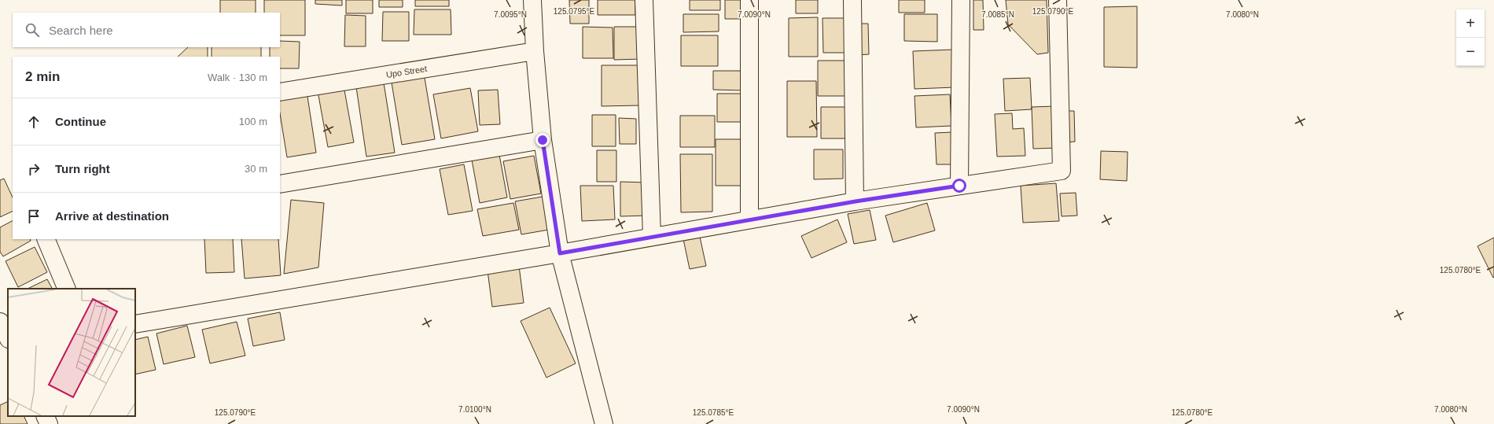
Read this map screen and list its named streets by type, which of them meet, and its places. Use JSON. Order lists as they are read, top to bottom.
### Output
{
  "streets": {
    "street": ["Upo Street"]
  },
  "page": {
    "map_buttons": ["+", "−"],
    "search": "Search here",
    "heading": ["2 min", "Walk · 130 m"],
    "list": [
      ["Continue", "100 m"],
      ["Turn right", "30 m"],
      "Arrive at destination"
    ]
  },
  "coordinates": [
    "125.0795°E",
    "125.0790°E",
    "7.0095°N",
    "7.0090°N",
    "7.0085°N",
    "7.0080°N",
    "125.0780°E",
    "7.0100°N",
    "125.0785°E"
  ]
}
